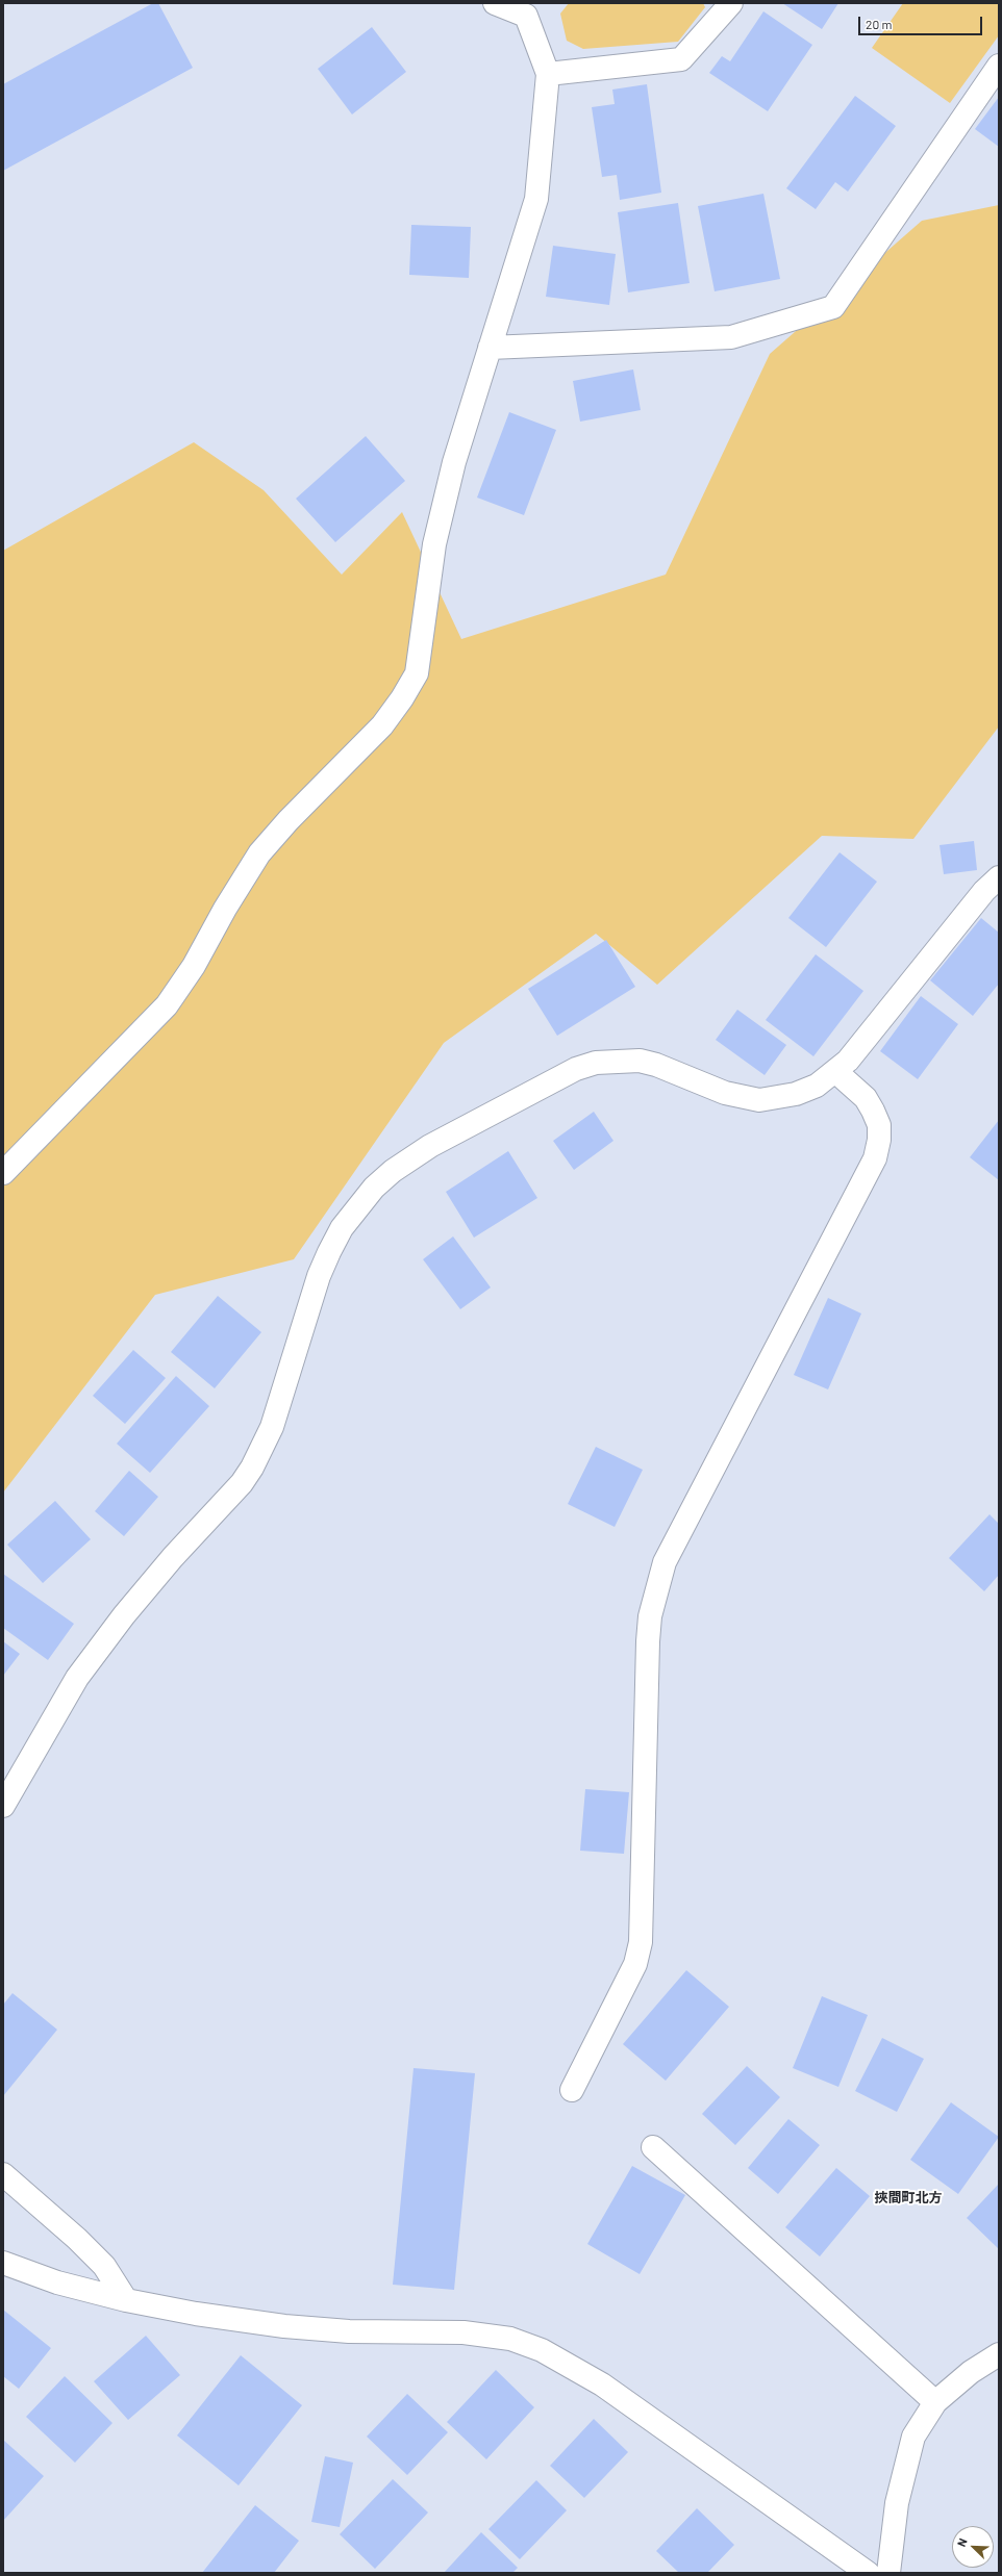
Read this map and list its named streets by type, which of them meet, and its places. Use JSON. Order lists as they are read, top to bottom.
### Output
{
  "districts": ["挾間町北方"],
  "scale_bar": "20 m",
  "north": "top left"
}
